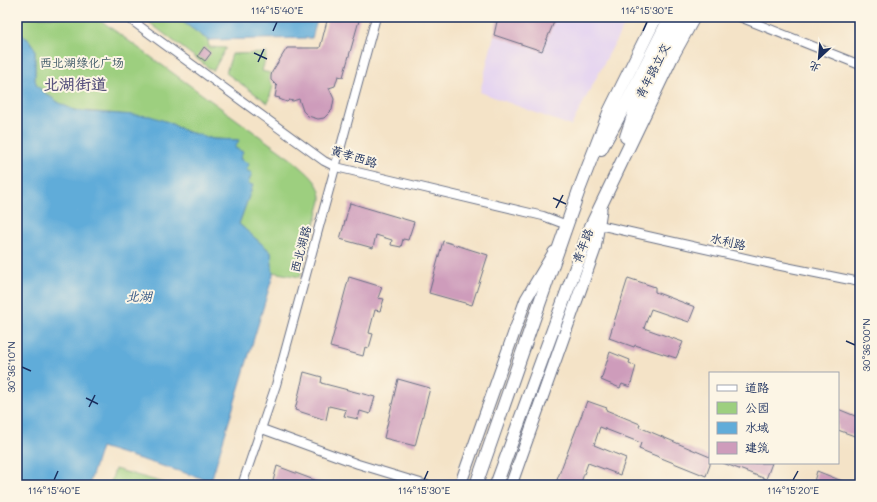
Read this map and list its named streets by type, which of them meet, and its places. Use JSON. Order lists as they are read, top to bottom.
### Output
{
  "streets": {
    "main road": ["青年路立交", "青年路"],
    "street": ["黄孝西路", "水利路", "西北湖路"]
  },
  "crossings": [
    ["黄孝西路", "青年路"],
    ["黄孝西路", "西北湖路"],
    ["水利路", "青年路"]
  ],
  "districts": ["北湖街道"],
  "water": ["北湖"],
  "parks": ["西北湖绿化广场"],
  "legend": [
    "道路",
    "公园",
    "水域",
    "建筑"
  ],
  "north": "bottom left",
  "coordinates": [
    "114°15'40\"E",
    "114°15'30\"E",
    "30°36'00\"N",
    "30°36'10\"N",
    "114°15'20\"E"
  ]
}
